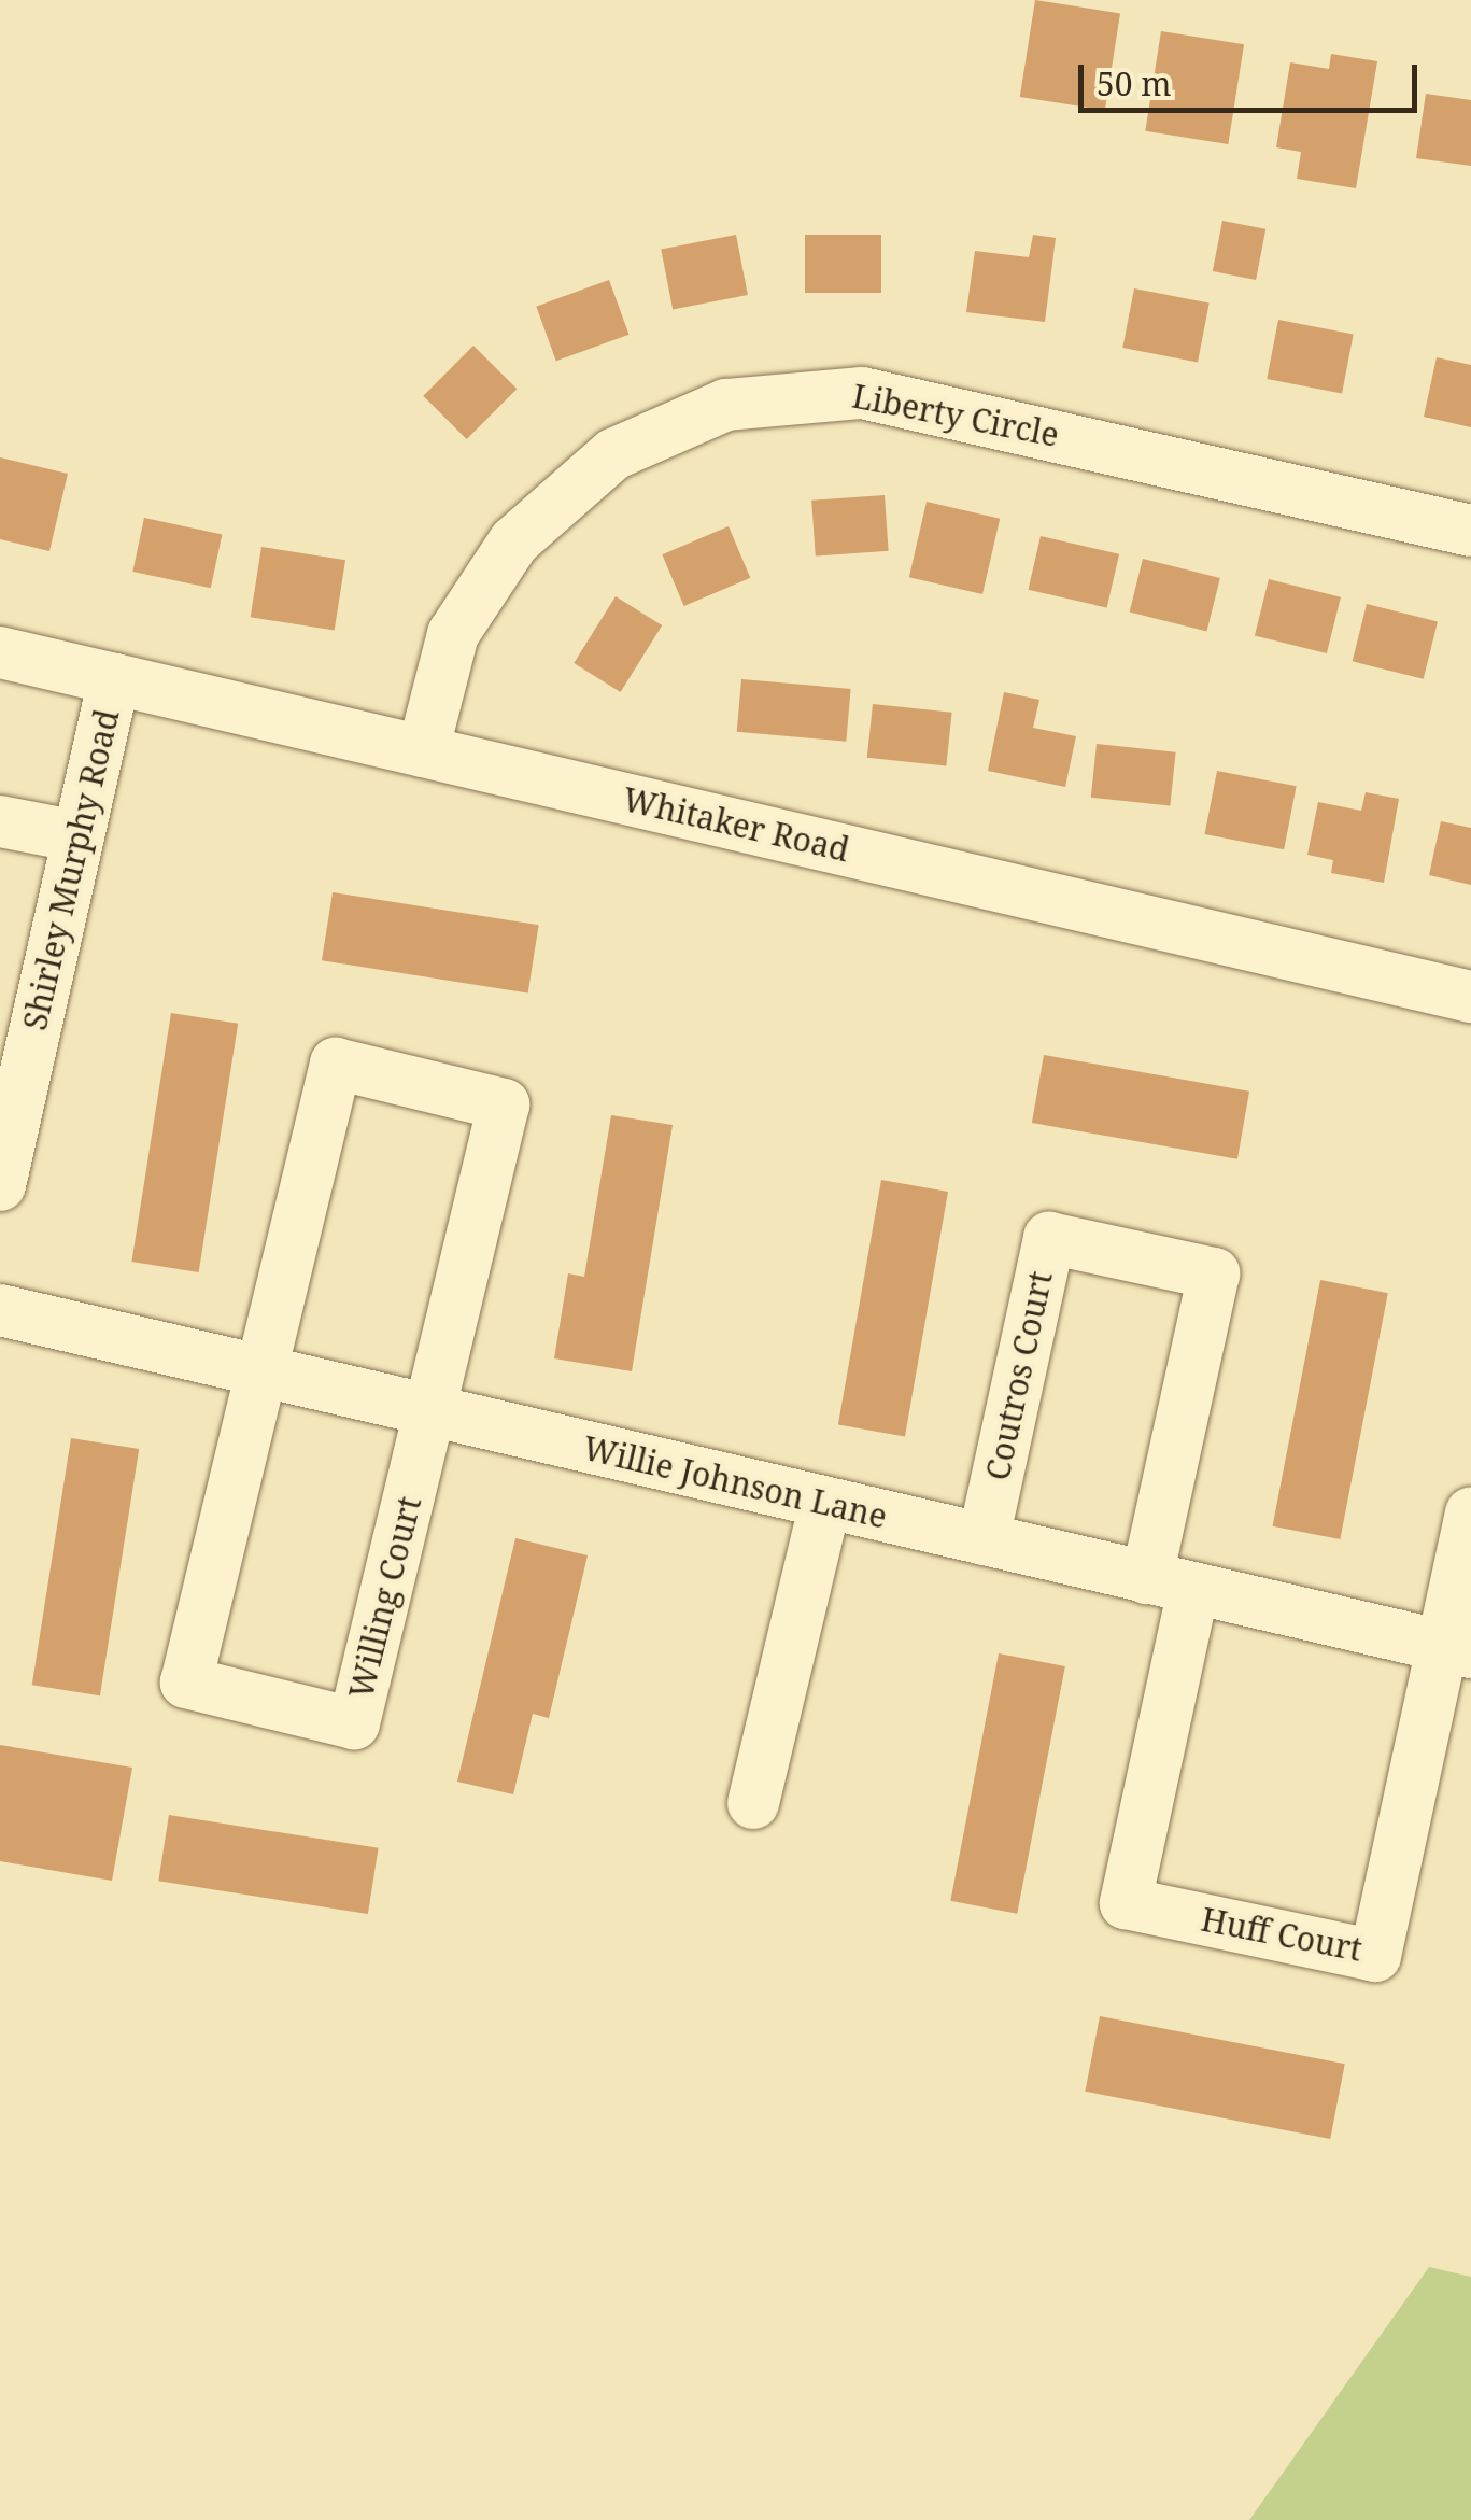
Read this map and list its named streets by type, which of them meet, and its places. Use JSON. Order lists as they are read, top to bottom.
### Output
{
  "streets": {
    "street": [
      "Liberty Circle",
      "Whitaker Road",
      "Shirley Murphy Road",
      "Coutros Court",
      "Willie Johnson Lane",
      "Willing Court",
      "Huff Court"
    ]
  },
  "crossings": [
    ["Liberty Circle", "Whitaker Road"],
    ["Whitaker Road", "Shirley Murphy Road"],
    ["Coutros Court", "Willie Johnson Lane"],
    ["Coutros Court", "Huff Court"],
    ["Willie Johnson Lane", "Willing Court"],
    ["Willie Johnson Lane", "Huff Court"]
  ],
  "scale_bar": "50 m"
}
